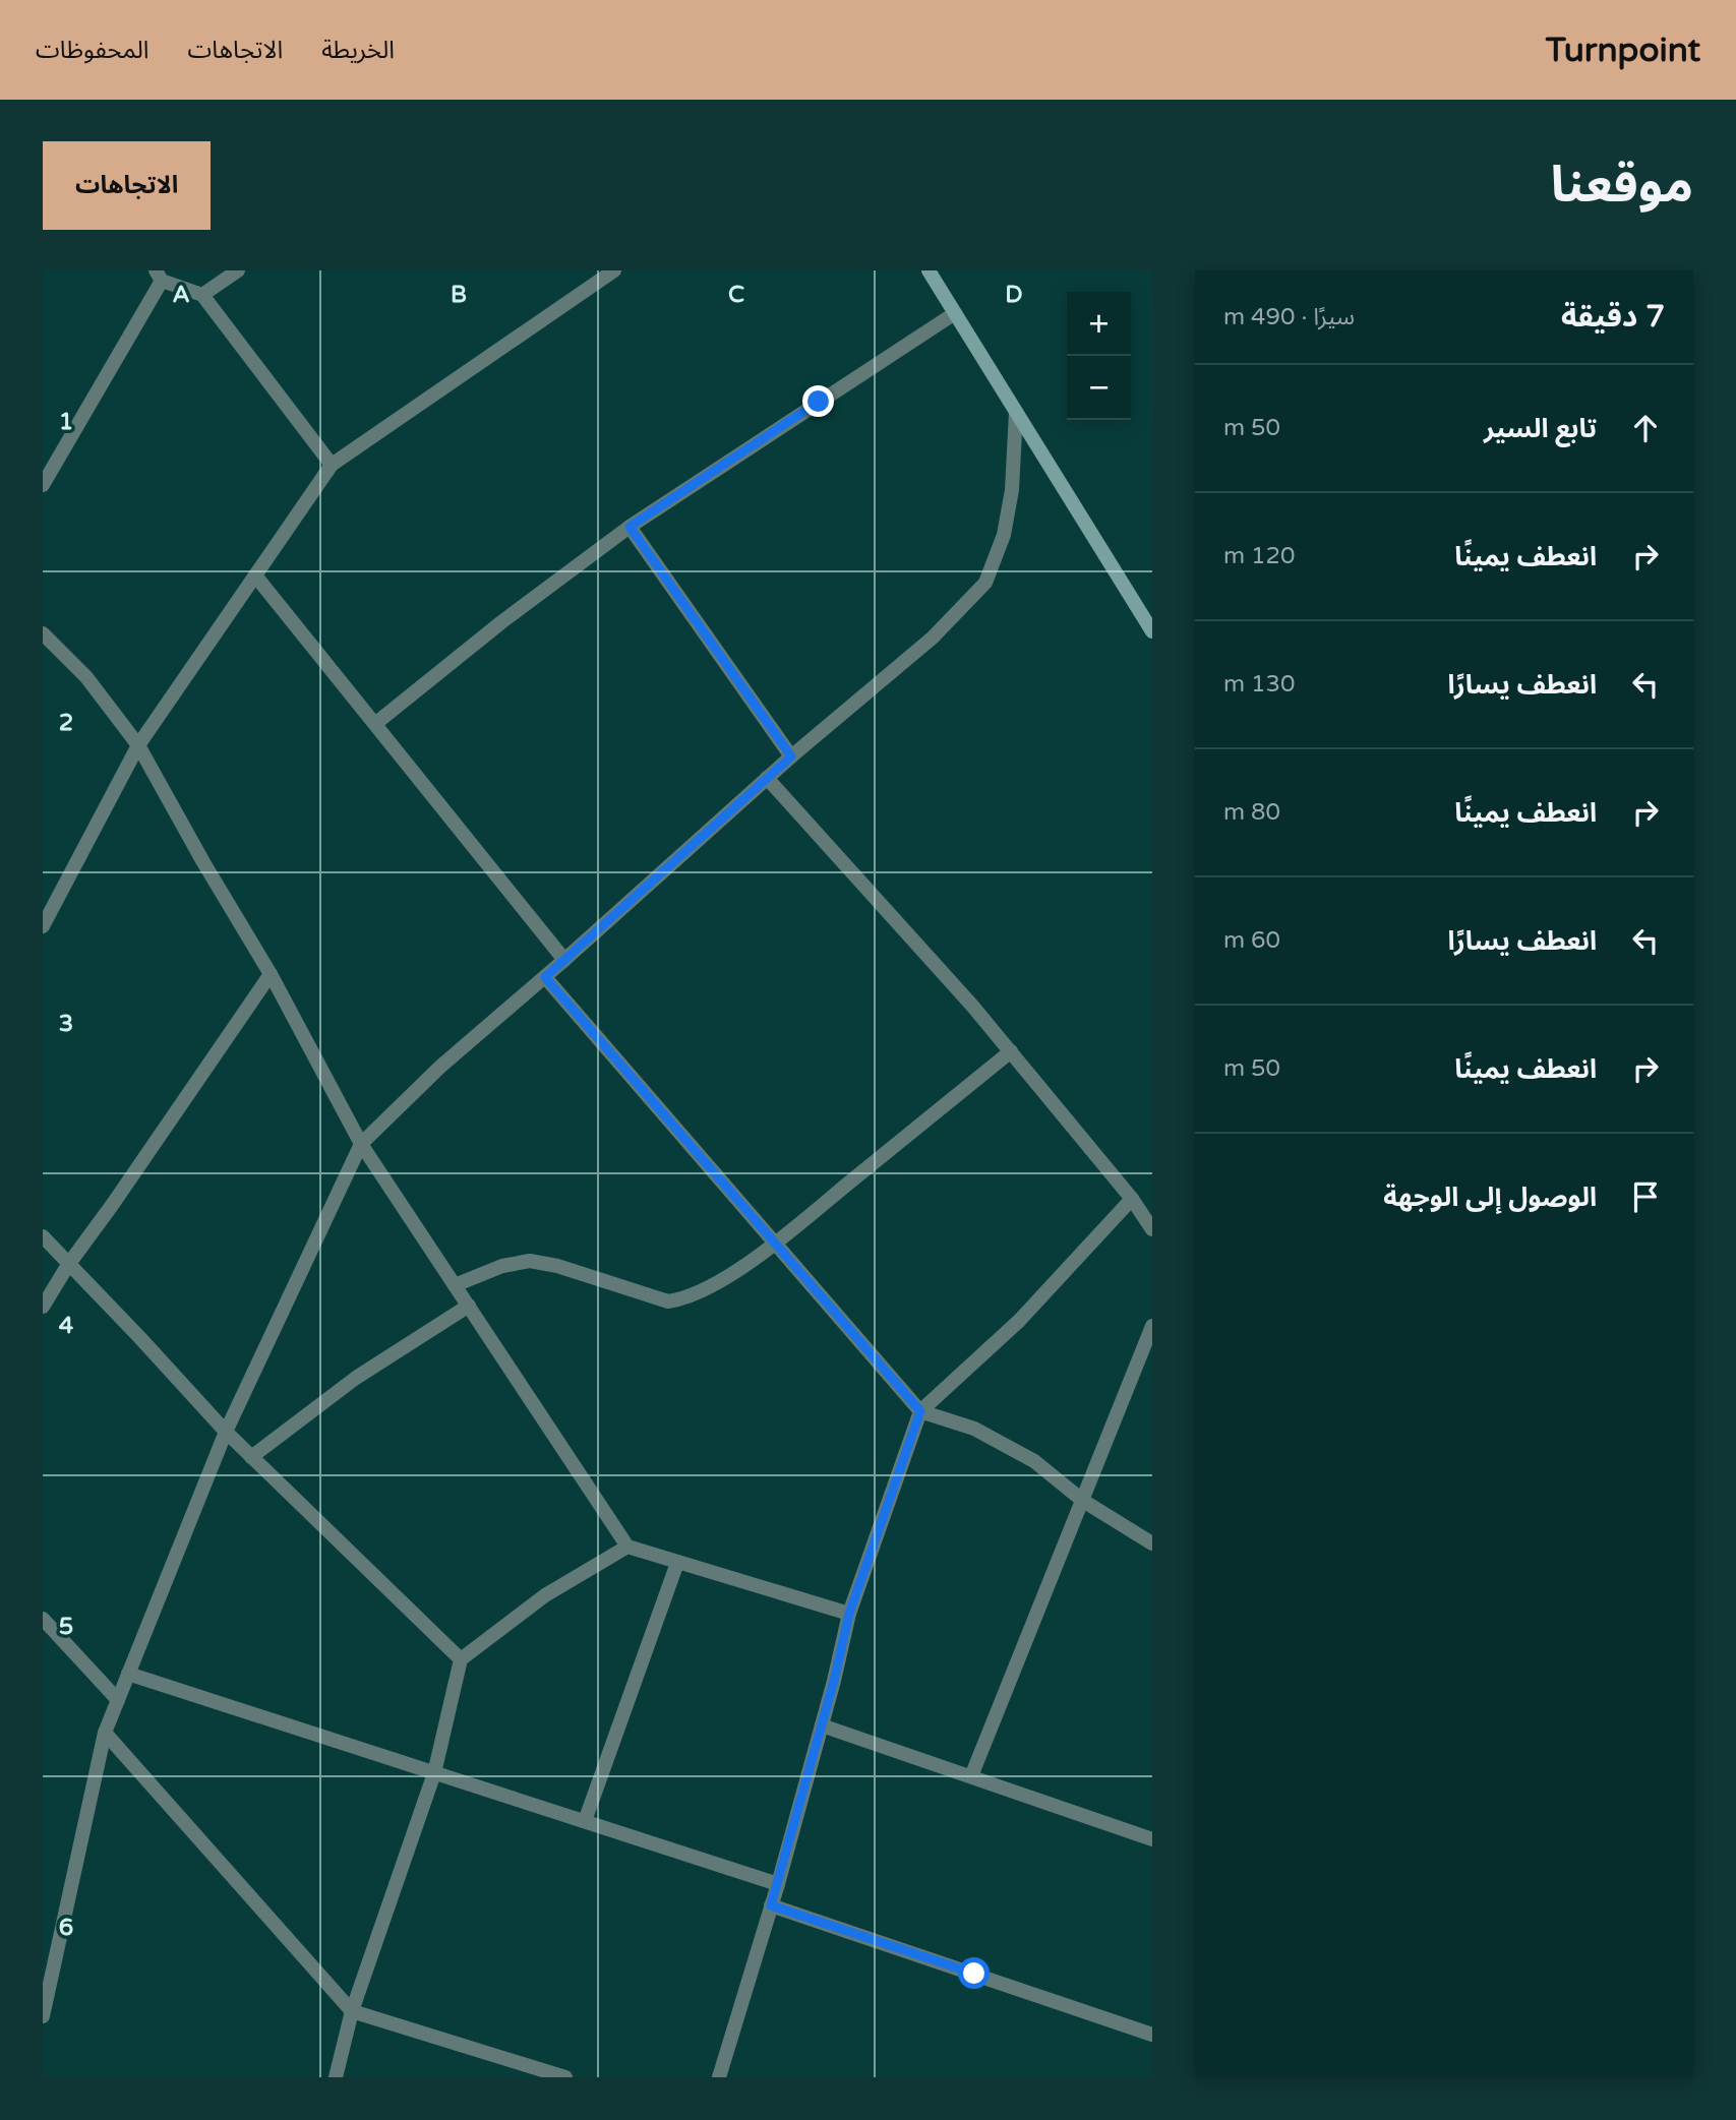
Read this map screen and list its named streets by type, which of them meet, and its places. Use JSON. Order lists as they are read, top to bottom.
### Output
{
  "page": {
    "header": "Turnpoint",
    "nav": ["الخريطة", "الاتجاهات", "المحفوظات"],
    "title": "موقعنا",
    "buttons": "الاتجاهات",
    "heading": ["7 دقيقة", "سيرًا · 490 m"],
    "map_buttons": ["+", "−"],
    "list": [
      ["تابع السير", "50 m"],
      ["انعطف يمينًا", "120 m"],
      ["انعطف يسارًا", "130 m"],
      ["انعطف يمينًا", "80 m"],
      ["انعطف يسارًا", "60 m"],
      ["انعطف يمينًا", "50 m"],
      "الوصول إلى الوجهة"
    ]
  },
  "grid": {
    "columns": [
      "A",
      "B",
      "C",
      "D"
    ],
    "rows": [
      "1",
      "2",
      "3",
      "4",
      "5",
      "6"
    ]
  }
}
